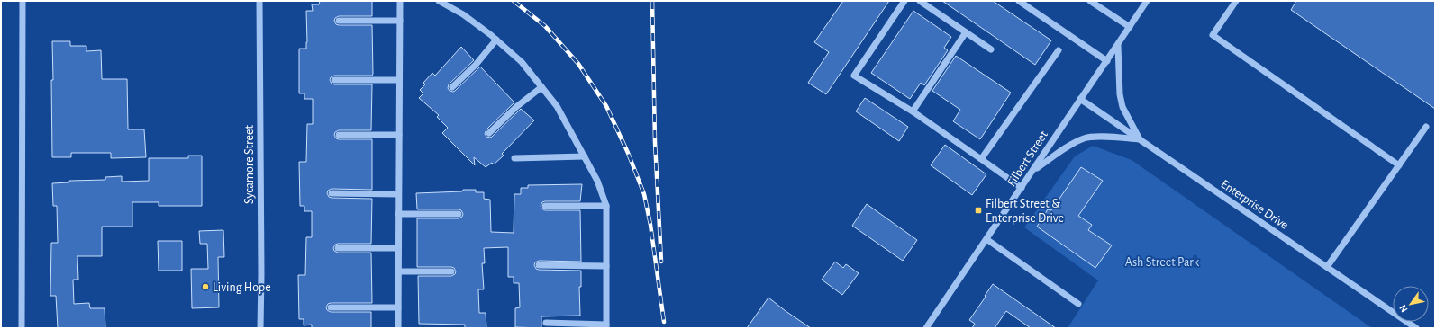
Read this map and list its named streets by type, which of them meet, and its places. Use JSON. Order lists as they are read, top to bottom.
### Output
{
  "streets": {
    "street": ["Filbert Street", "Sycamore Street", "Enterprise Drive"]
  },
  "crossings": [
    ["Filbert Street", "Enterprise Drive"]
  ],
  "parks": ["Ash Street Park"],
  "places": {
    "transit": ["Filbert Street & Enterprise Drive"],
    "other": ["Living Hope"]
  },
  "north": "bottom left"
}
